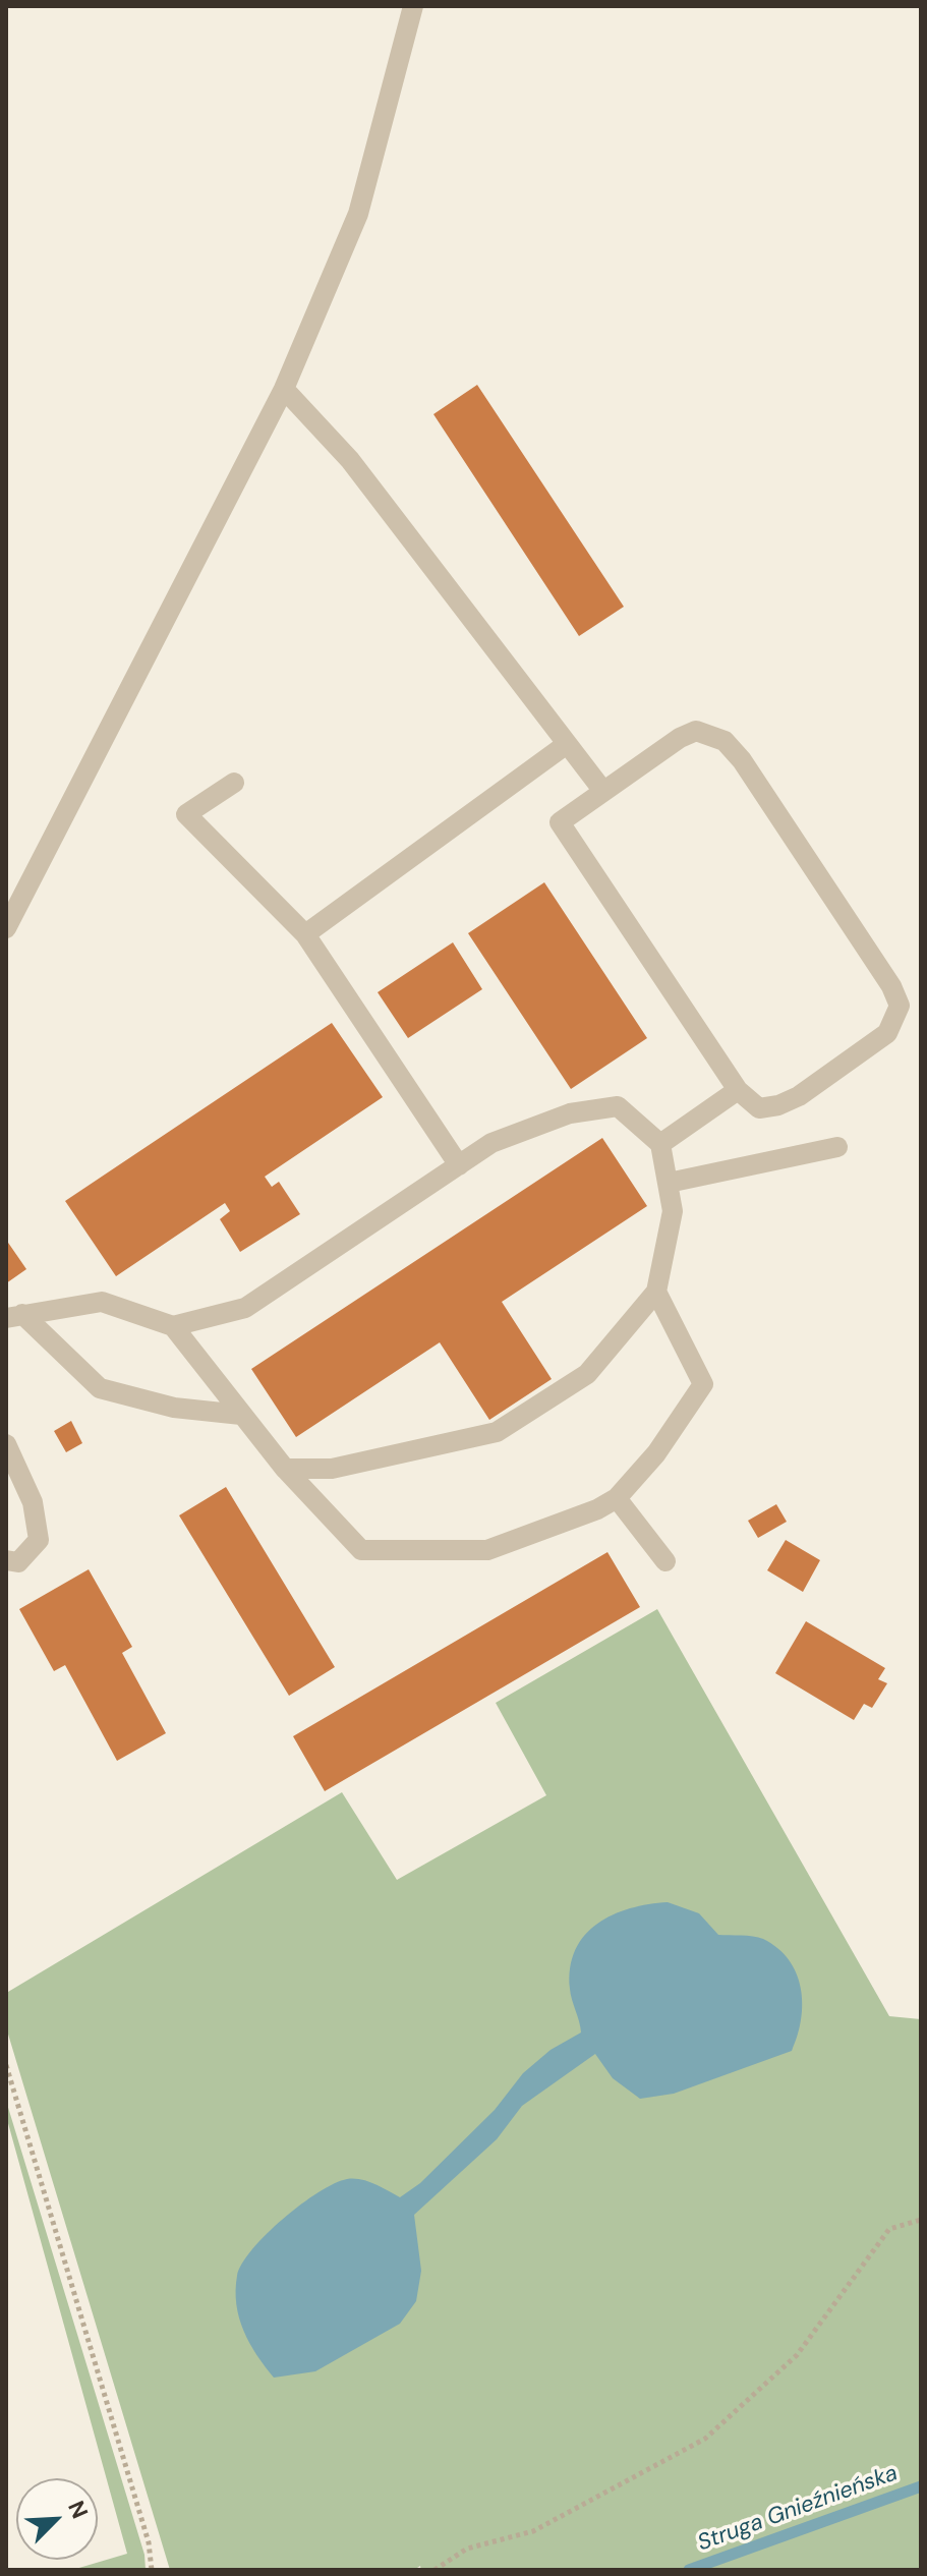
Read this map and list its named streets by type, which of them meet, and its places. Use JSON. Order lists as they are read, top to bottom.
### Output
{
  "water": ["Struga Gnieźnieńska"],
  "north": "top right"
}
